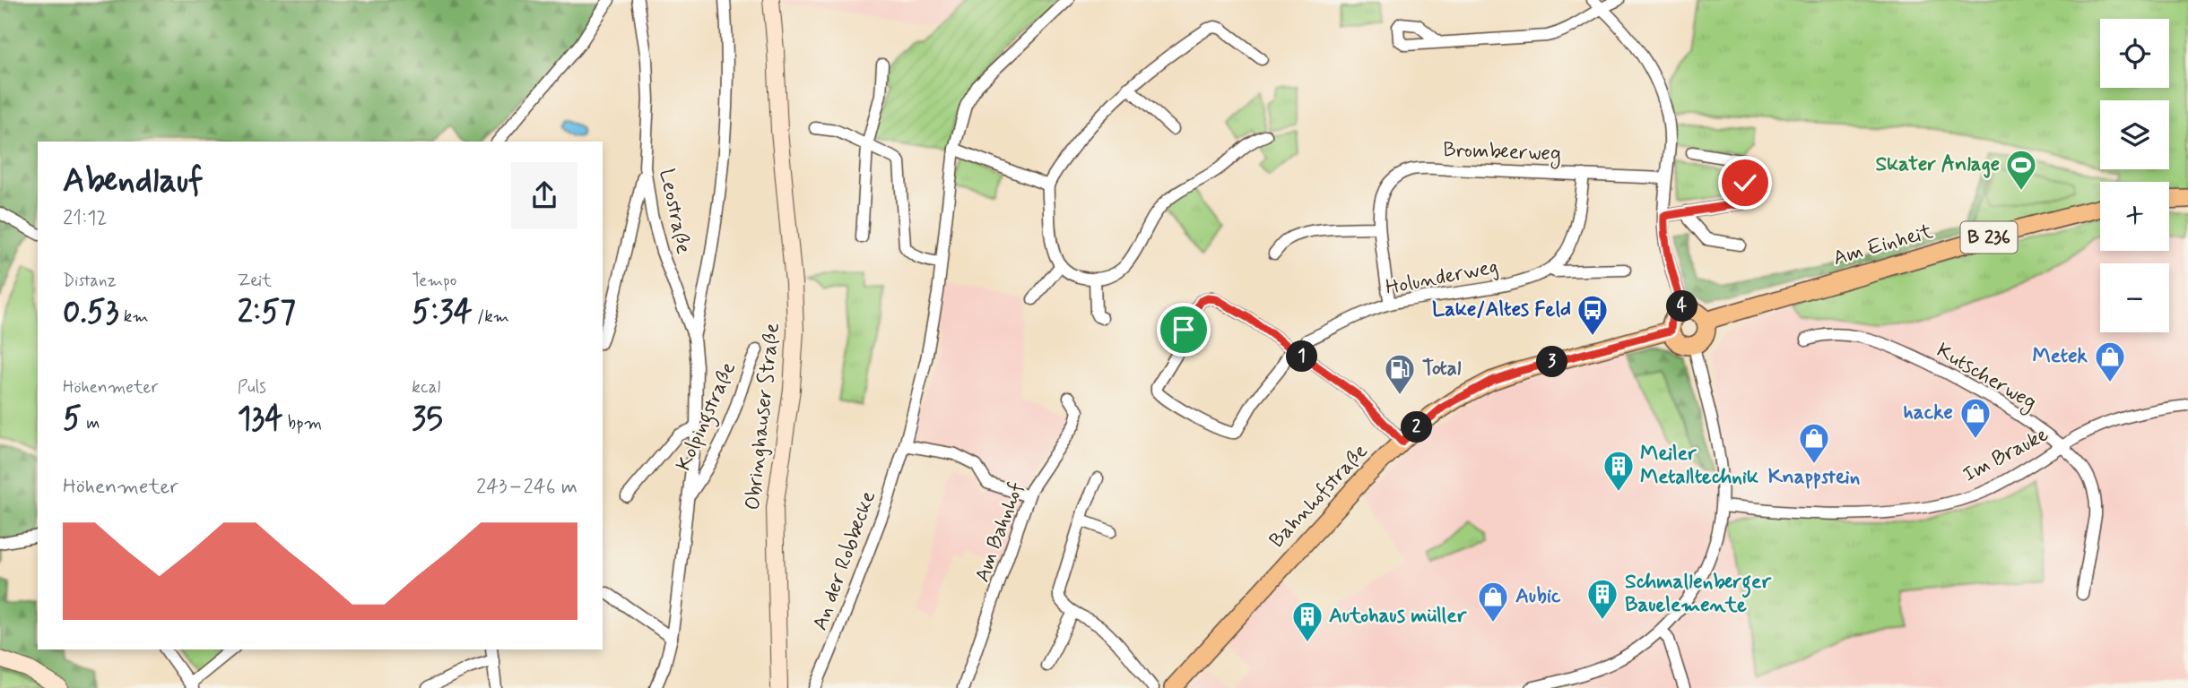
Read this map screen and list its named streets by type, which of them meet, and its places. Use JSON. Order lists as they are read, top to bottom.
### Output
{
  "streets": {
    "main road": ["B 236", "Am Einheit", "Bahnhofstraße"],
    "street": [
      "Brombeerweg",
      "Leostraße",
      "Holunderweg",
      "Kutscherweg",
      "Kolpingstraße",
      "Obringhauser Straße",
      "Im Brauke",
      "Am Bahnhof",
      "An der Robbecke"
    ]
  },
  "crossings": [
    ["Brombeerweg", "Holunderweg"],
    ["Leostraße", "Kolpingstraße"],
    ["Am Einheit", "Bahnhofstraße"],
    ["Kutscherweg", "Im Brauke"]
  ],
  "places": {
    "sports": ["Skater Anlage"],
    "bus stop": ["Lake/Altes Feld"],
    "shop": [
      "Metek",
      "hacke",
      "Knappstein",
      "Aubic"
    ],
    "fuel station": ["Total"],
    "building": ["Meiler Metalltechnik", "Schmallenberger Bauelemente", "Autohaus müller"]
  },
  "page": {
    "map_buttons": ["+", "−"],
    "heading": ["Abendlauf", "21:12"],
    "stats": [
      ["Distanz", "0.53 km"],
      ["Zeit", "2:57"],
      ["Tempo", "5:34 /km"],
      ["Höhenmeter", "5 m"],
      ["Puls", "134 bpm"],
      ["kcal", "35"]
    ],
    "pins": [
      "4",
      "1",
      "3",
      "2"
    ],
    "chart": ["Höhenmeter", "243–246 m"]
  }
}
